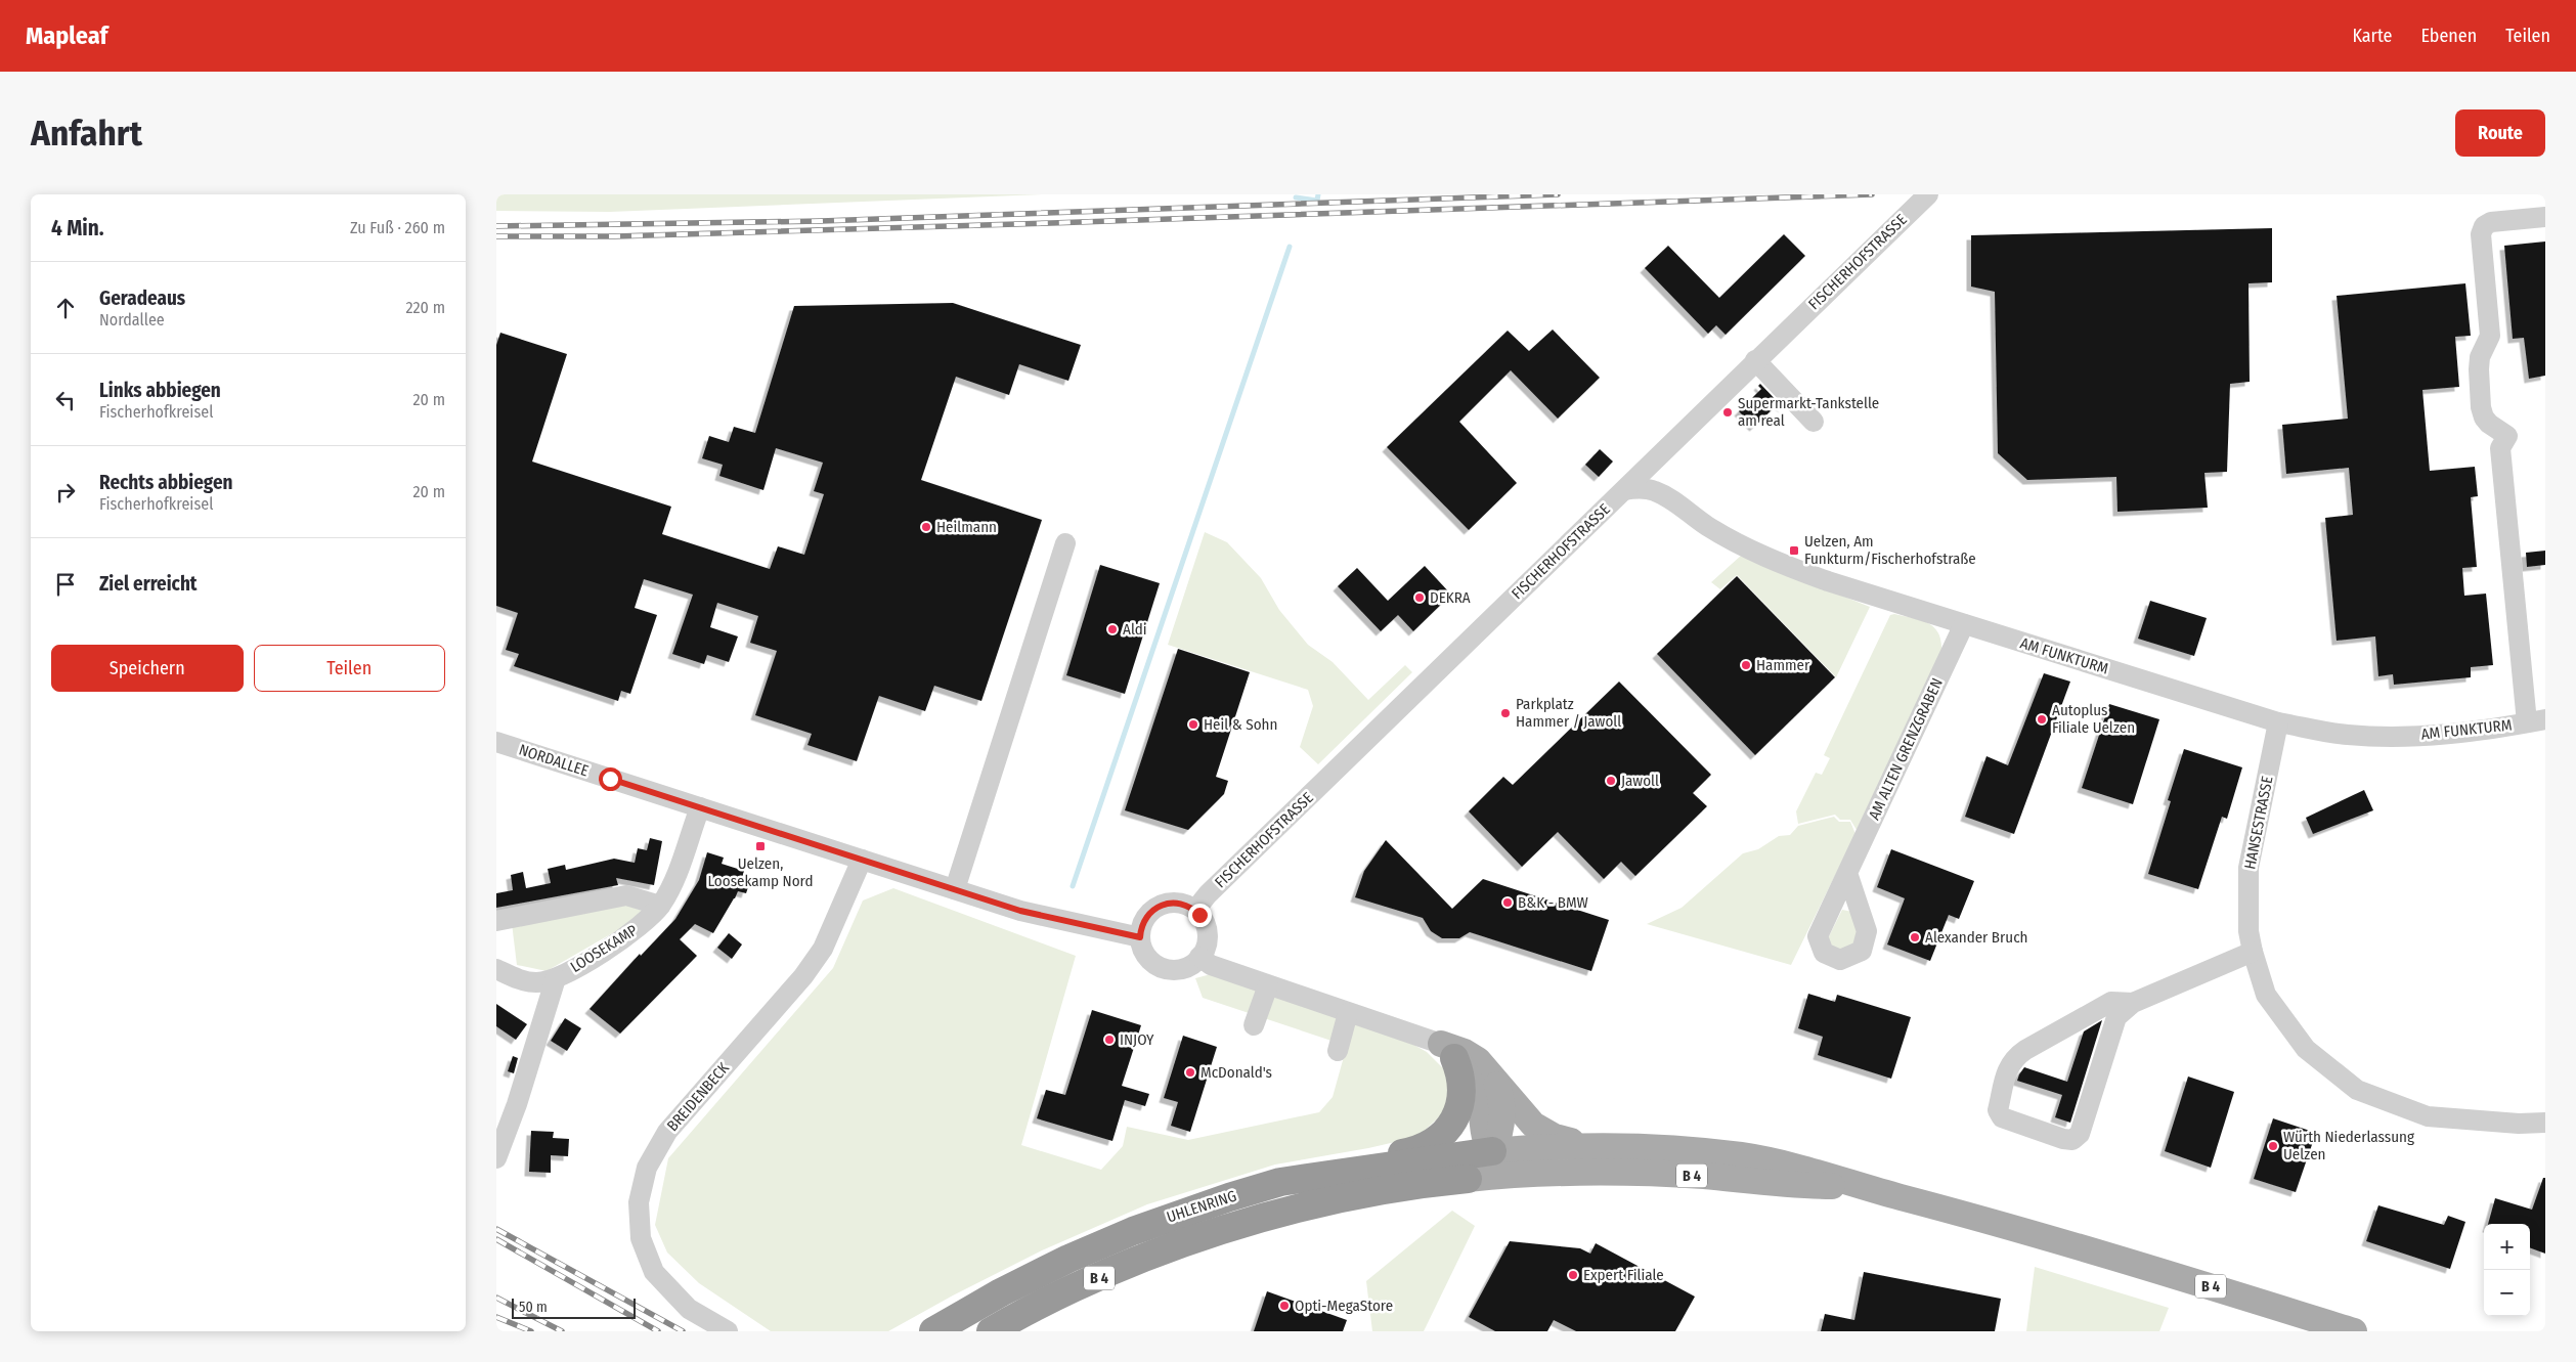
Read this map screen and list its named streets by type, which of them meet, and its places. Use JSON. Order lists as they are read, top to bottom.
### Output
{
  "streets": {
    "highway": ["B 4", "UHLENRING"],
    "street": [
      "FISCHERHOFSTRASSE",
      "AM FUNKTURM",
      "AM ALTEN GRENZGRABEN",
      "NORDALLEE",
      "HANSESTRASSE",
      "LOOSEKAMP",
      "BREIDENBECK"
    ]
  },
  "crossings": [
    ["FISCHERHOFSTRASSE", "AM FUNKTURM"],
    ["FISCHERHOFSTRASSE", "NORDALLEE"],
    ["AM FUNKTURM", "AM ALTEN GRENZGRABEN"],
    ["AM FUNKTURM", "HANSESTRASSE"],
    ["NORDALLEE", "LOOSEKAMP"],
    ["NORDALLEE", "BREIDENBECK"],
    ["B 4", "UHLENRING"]
  ],
  "places": {
    "other": [
      "Supermarkt-Tankstelle am real",
      "Heilmann",
      "DEKRA",
      "Aldi",
      "Hammer",
      "Parkplatz Hammer / Jawoll",
      "Autoplus Filiale Uelzen",
      "Heil & Sohn",
      "Jawoll",
      "B&K - BMW",
      "Alexander Bruch",
      "INJOY",
      "McDonald's",
      "Würth Niederlassung Uelzen",
      "Expert Filiale",
      "Opti-MegaStore"
    ],
    "transit": ["Uelzen, Am Funkturm/Fischerhofstraße", "Uelzen, Loosekamp Nord"]
  },
  "scale_bar": "50 m",
  "page": {
    "header": "Mapleaf",
    "nav": ["Karte", "Ebenen", "Teilen"],
    "buttons": [
      "Route",
      ["Speichern", "Teilen"]
    ],
    "title": "Anfahrt",
    "heading": ["4 Min.", "Zu Fuß · 260 m"],
    "list": [
      ["Geradeaus", "Nordallee", "220 m"],
      ["Links abbiegen", "Fischerhofkreisel", "20 m"],
      ["Rechts abbiegen", "Fischerhofkreisel", "20 m"],
      "Ziel erreicht"
    ],
    "map_buttons": ["+", "−"],
    "scale": "50 m"
  }
}
